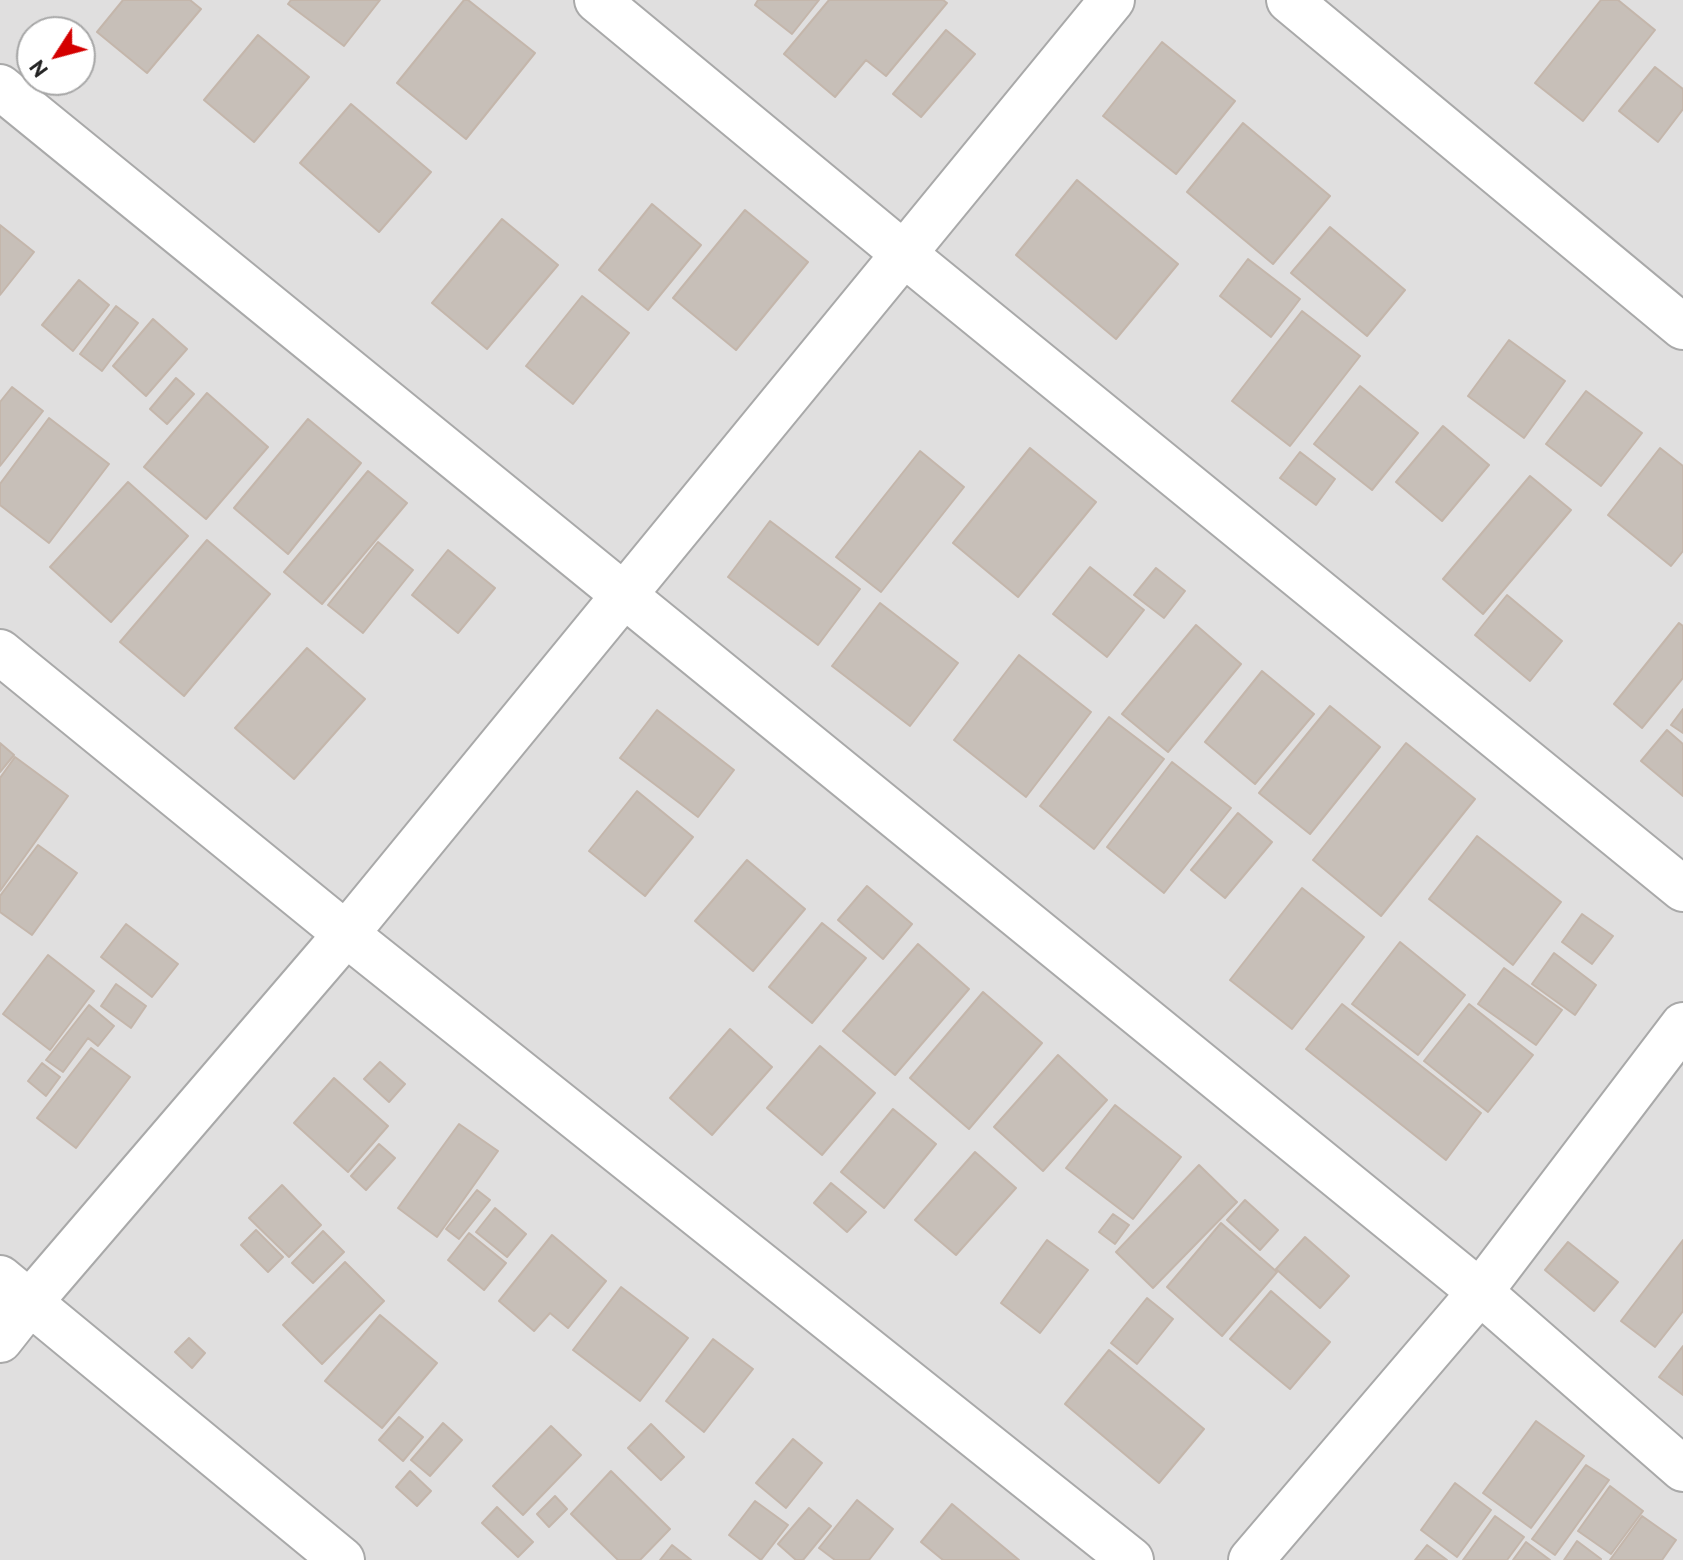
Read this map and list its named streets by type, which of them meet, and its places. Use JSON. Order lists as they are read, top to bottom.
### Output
{
  "north": "bottom left"
}
